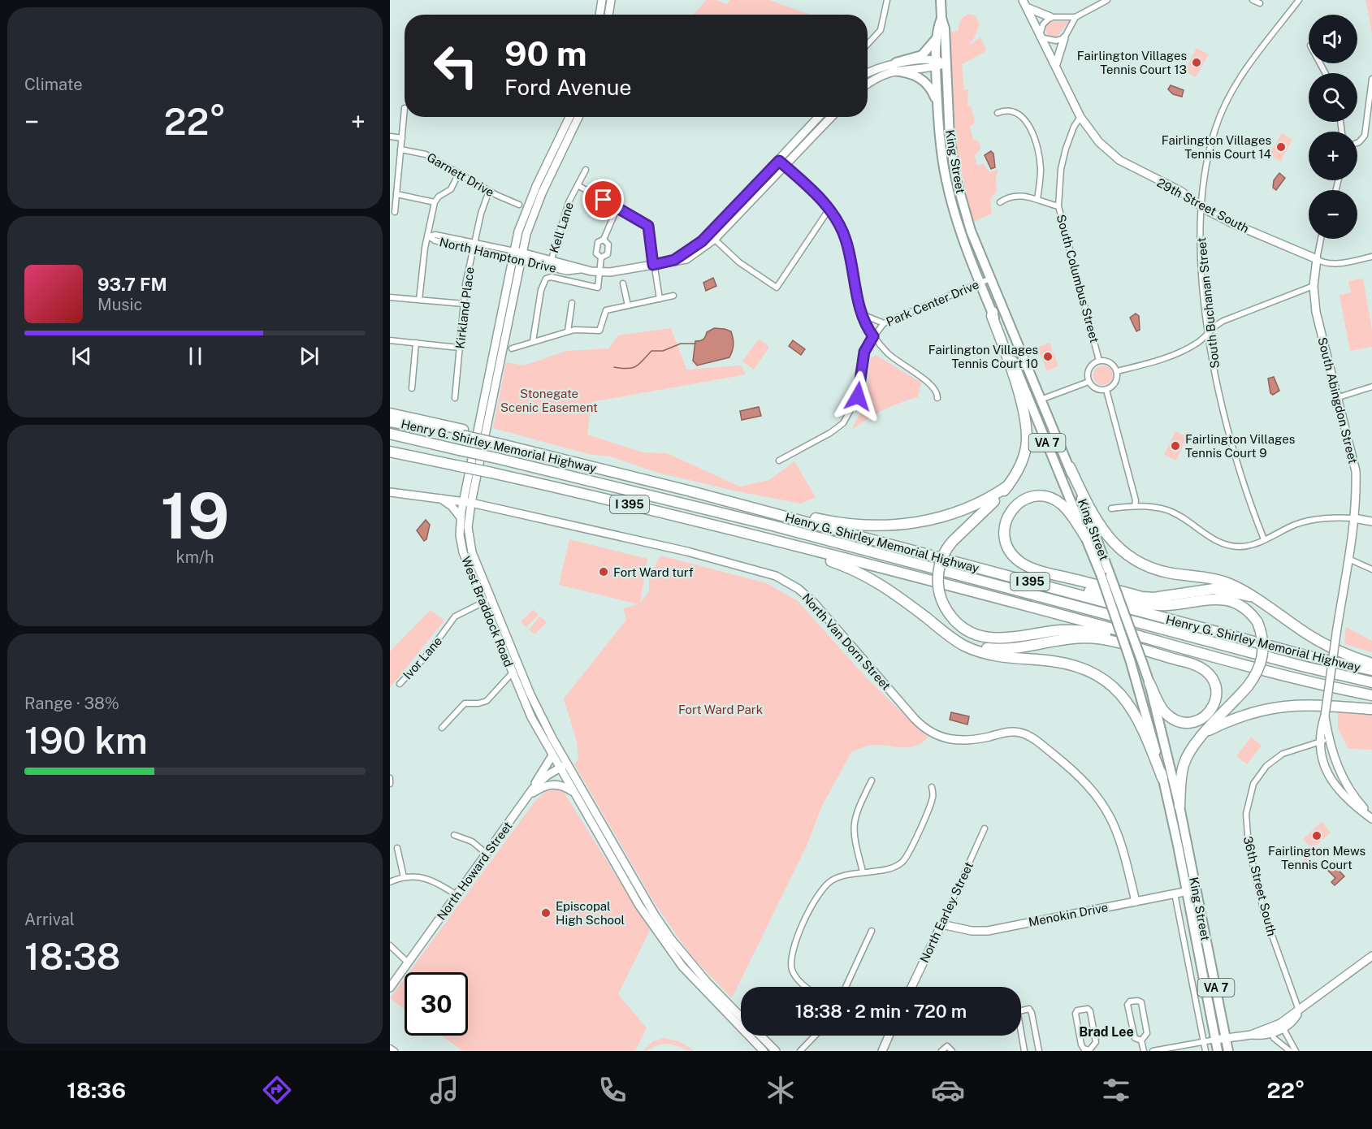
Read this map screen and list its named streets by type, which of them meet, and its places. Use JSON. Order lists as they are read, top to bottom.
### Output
{
  "streets": {
    "highway": ["Henry G. Shirley Memorial Highway", "I 395"],
    "main road": [
      "King Street",
      "29th Street South",
      "North Hampton Drive",
      "South Abingdon Street",
      "VA 7",
      "West Braddock Road",
      "North Van Dorn Street",
      "North Howard Street",
      "North Earley Street",
      "Menokin Drive"
    ],
    "street": [
      "Garnett Drive",
      "Kell Lane",
      "South Columbus Street",
      "Park Center Drive",
      "South Buchanan Street",
      "Kirkland Place",
      "Ivor Lane",
      "36th Street South"
    ]
  },
  "crossings": [
    ["King Street", "Park Center Drive"],
    ["King Street", "Menokin Drive"],
    ["Garnett Drive", "Kirkland Place"],
    ["29th Street South", "South Columbus Street"],
    ["29th Street South", "South Buchanan Street"],
    ["29th Street South", "South Abingdon Street"],
    ["Kell Lane", "North Hampton Drive"],
    ["North Hampton Drive", "Kirkland Place"],
    ["North Hampton Drive", "West Braddock Road"],
    ["West Braddock Road", "North Van Dorn Street"],
    ["West Braddock Road", "Ivor Lane"],
    ["West Braddock Road", "North Howard Street"],
    ["North Van Dorn Street", "Menokin Drive"],
    ["North Earley Street", "Menokin Drive"]
  ],
  "districts": ["Brad Lee"],
  "parks": ["Stonegate Scenic Easement", "Fort Ward Park"],
  "places": [
    "Fairlington Villages Tennis Court 13",
    "Fairlington Villages Tennis Court 14",
    "Fairlington Villages Tennis Court 10",
    "Fairlington Villages Tennis Court 9",
    "Fort Ward turf",
    "Fairlington Mews Tennis Court",
    "Episcopal High School"
  ],
  "page": {
    "tile": [
      "Climate",
      ["19", "km/h"],
      ["Range · 38%", "190 km"],
      ["Arrival", "18:38"]
    ],
    "map_buttons": ["+", "−"],
    "turn": ["90 m", "Ford Avenue"],
    "heat": ["−", "22°", "+"],
    "song": ["93.7 FM", "Music"],
    "limit": "30",
    "trip": "18:38 · 2 min · 720 m",
    "tabs": ["18:36", "22°"]
  }
}
